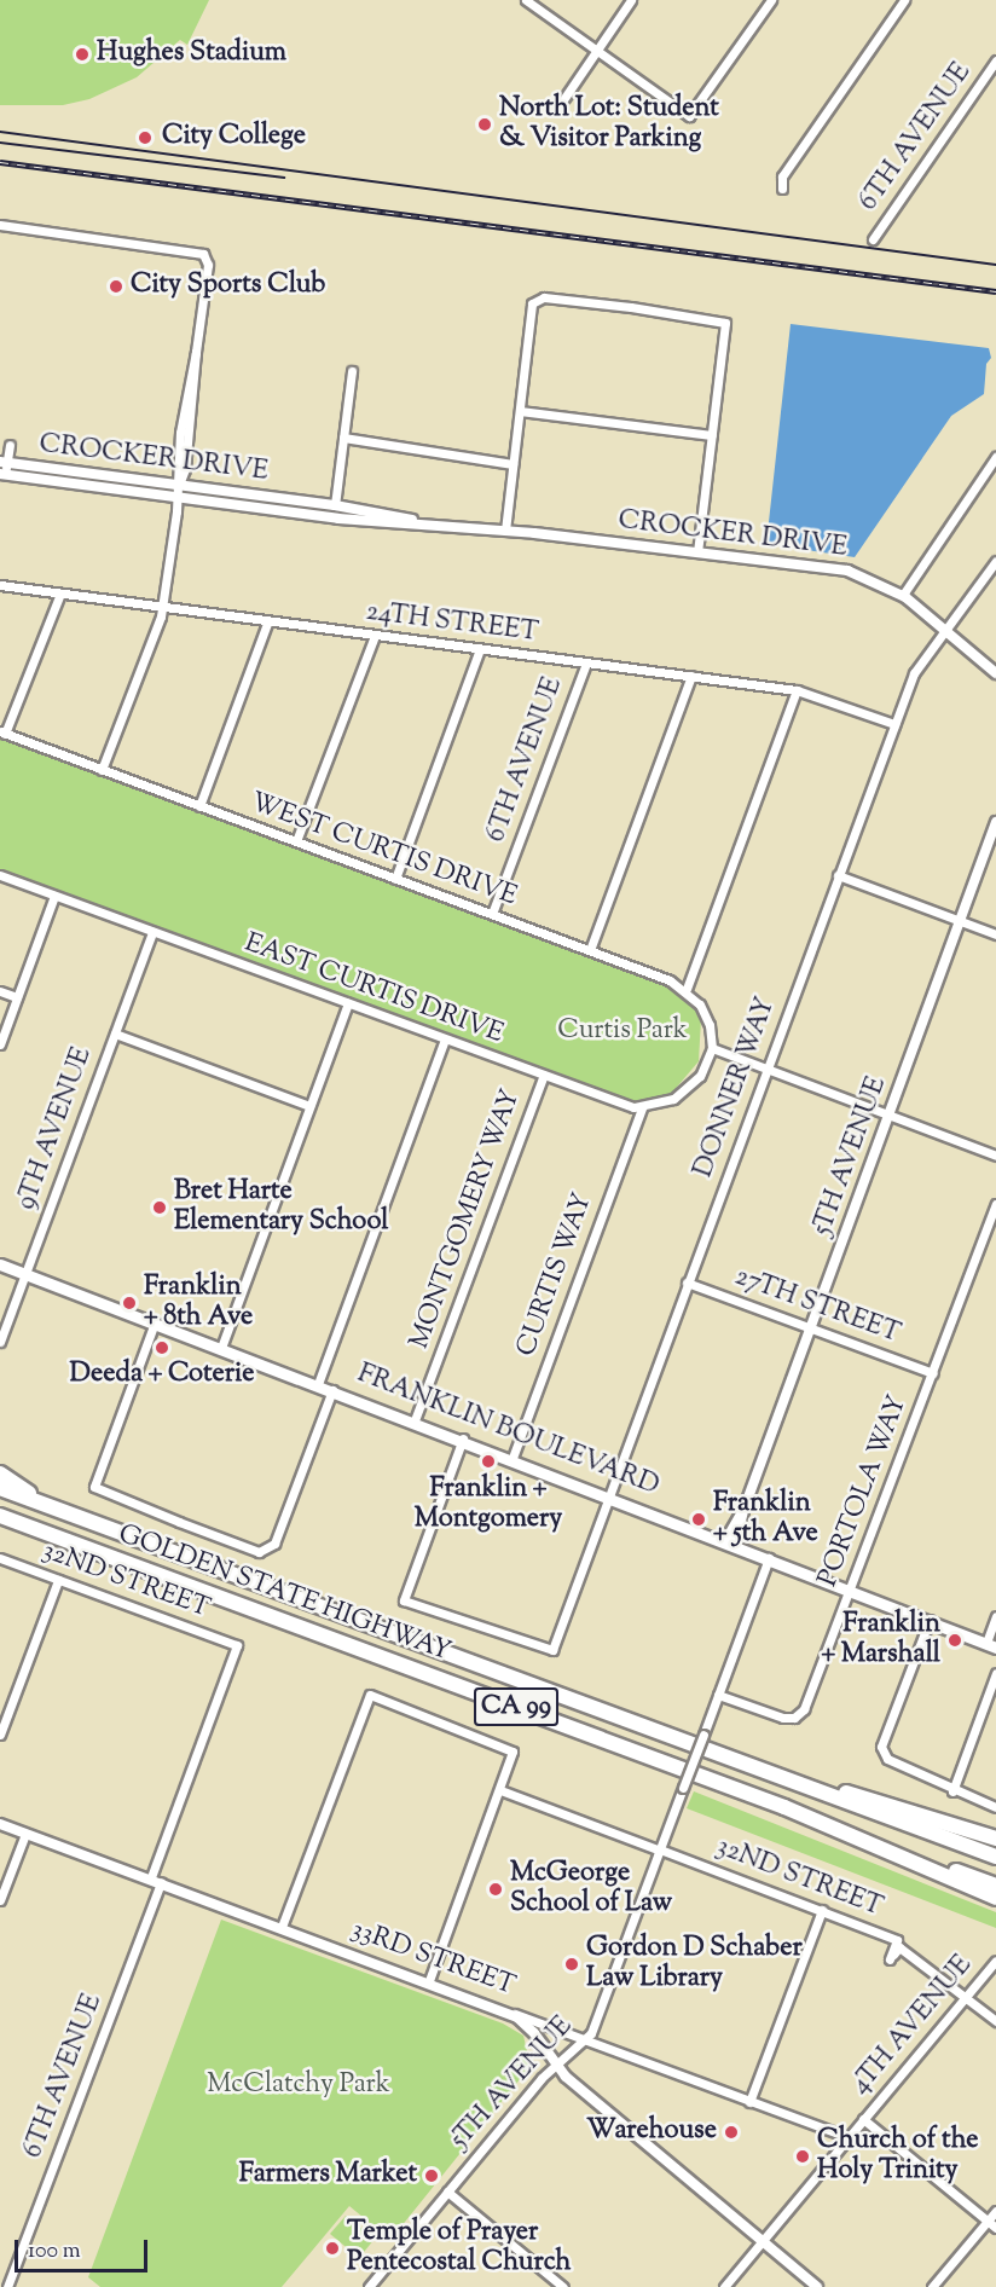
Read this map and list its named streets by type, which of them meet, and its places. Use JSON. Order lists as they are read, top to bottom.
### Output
{
  "streets": {
    "highway": ["GOLDEN STATE HIGHWAY", "CA 99"],
    "main road": ["FRANKLIN BOULEVARD"],
    "street": [
      "6TH AVENUE",
      "CROCKER DRIVE",
      "24TH STREET",
      "WEST CURTIS DRIVE",
      "EAST CURTIS DRIVE",
      "DONNER WAY",
      "9TH AVENUE",
      "5TH AVENUE",
      "MONTGOMERY WAY",
      "CURTIS WAY",
      "27TH STREET",
      "PORTOLA WAY",
      "32ND STREET",
      "33RD STREET",
      "4TH AVENUE"
    ]
  },
  "crossings": [
    ["6TH AVENUE", "24TH STREET"],
    ["6TH AVENUE", "WEST CURTIS DRIVE"],
    ["6TH AVENUE", "32ND STREET"],
    ["6TH AVENUE", "33RD STREET"],
    ["CROCKER DRIVE", "DONNER WAY"],
    ["24TH STREET", "DONNER WAY"],
    ["EAST CURTIS DRIVE", "9TH AVENUE"],
    ["EAST CURTIS DRIVE", "MONTGOMERY WAY"],
    ["EAST CURTIS DRIVE", "CURTIS WAY"],
    ["DONNER WAY", "27TH STREET"],
    ["DONNER WAY", "FRANKLIN BOULEVARD"],
    ["9TH AVENUE", "FRANKLIN BOULEVARD"],
    ["5TH AVENUE", "27TH STREET"],
    ["5TH AVENUE", "FRANKLIN BOULEVARD"],
    ["5TH AVENUE", "PORTOLA WAY"],
    ["5TH AVENUE", "32ND STREET"],
    ["5TH AVENUE", "33RD STREET"],
    ["MONTGOMERY WAY", "FRANKLIN BOULEVARD"],
    ["CURTIS WAY", "FRANKLIN BOULEVARD"],
    ["27TH STREET", "PORTOLA WAY"],
    ["FRANKLIN BOULEVARD", "PORTOLA WAY"],
    ["32ND STREET", "4TH AVENUE"],
    ["33RD STREET", "4TH AVENUE"]
  ],
  "parks": ["Curtis Park", "McClatchy Park"],
  "places": [
    "Hughes Stadium",
    "North Lot: Student & Visitor Parking",
    "City College",
    "City Sports Club",
    "Bret Harte Elementary School",
    "Franklin + 8th Ave",
    "Deeda + Coterie",
    "Franklin + Montgomery",
    "Franklin + 5th Ave",
    "Franklin + Marshall",
    "McGeorge School of Law",
    "Gordon D Schaber Law Library",
    "Warehouse",
    "Church of the Holy Trinity",
    "Farmers Market",
    "Temple of Prayer Pentecostal Church"
  ],
  "scale_bar": "100 m"
}
